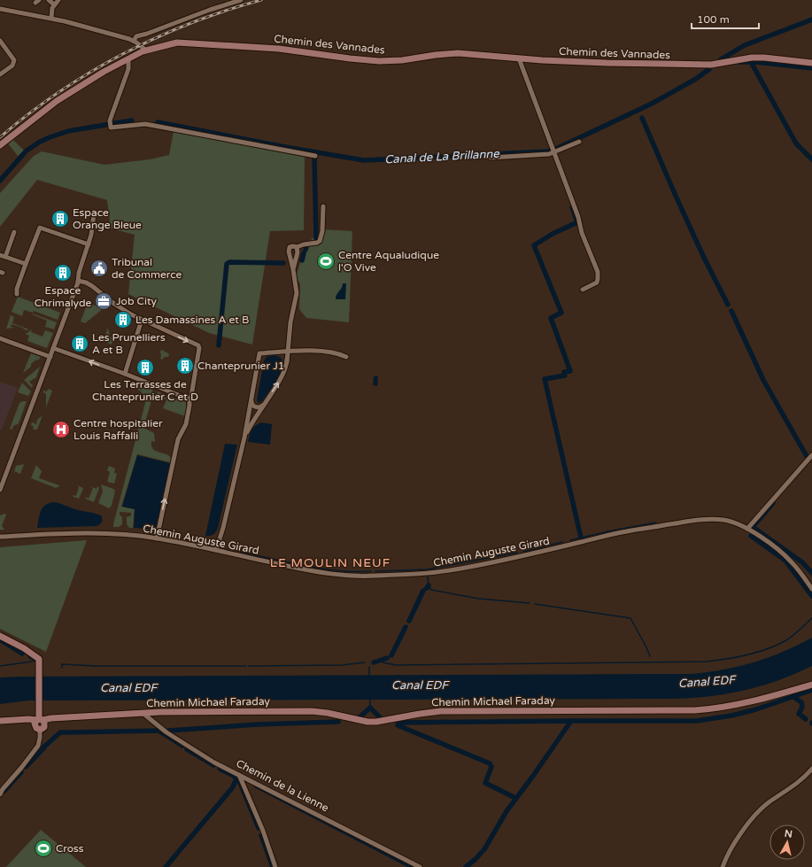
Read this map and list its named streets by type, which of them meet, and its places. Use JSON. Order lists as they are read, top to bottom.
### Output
{
  "streets": {
    "street": [
      "Chemin des Vannades",
      "Chemin Auguste Girard",
      "Chemin Michael Faraday",
      "Chemin de la Lienne"
    ]
  },
  "crossings": [
    ["Chemin Michael Faraday", "Chemin de la Lienne"]
  ],
  "districts": ["LE MOULIN NEUF"],
  "water": ["Canal de La Brillanne", "Canal EDF"],
  "places": {
    "building": [
      "Espace Orange Bleue",
      "Espace Chrimalyde",
      "Les Damassines A et B",
      "Les Prunelliers A et B",
      "Chanteprunier J1",
      "Les Terrasses de Chanteprunier C et D"
    ],
    "sports": ["Centre Aqualudique l'O Vive", "Cross"],
    "public building": ["Tribunal de Commerce"],
    "office": ["Job City"],
    "hospital": ["Centre hospitalier Louis Raffalli"]
  },
  "scale_bar": "100 m",
  "north": "top"
}
